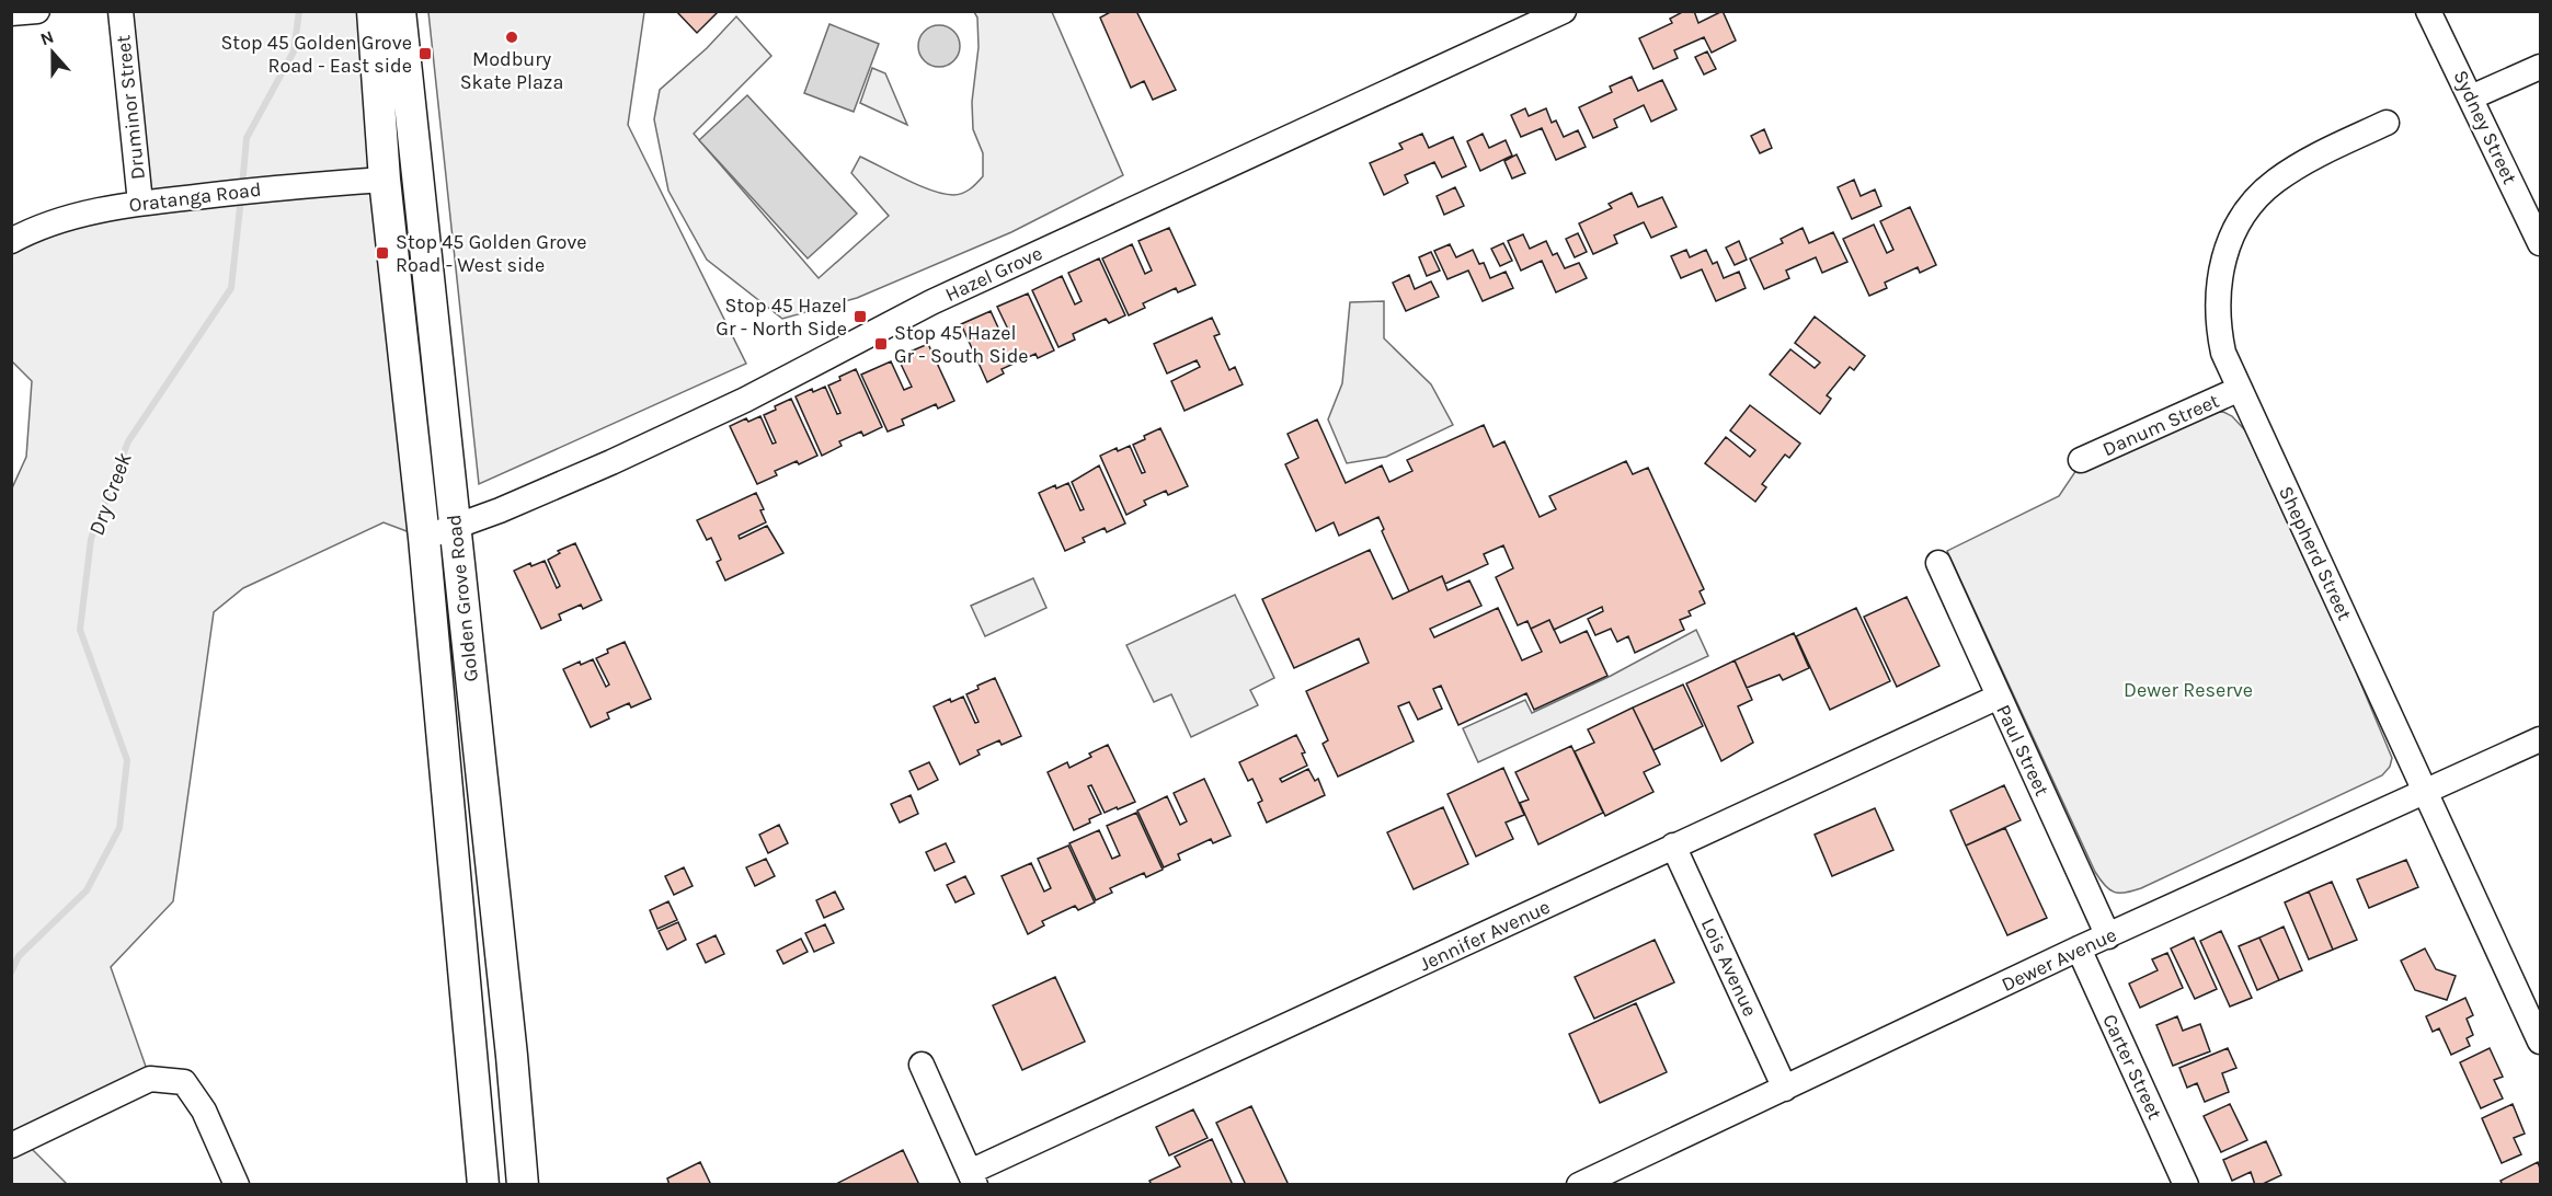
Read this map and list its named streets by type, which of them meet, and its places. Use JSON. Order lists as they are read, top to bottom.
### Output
{
  "streets": {
    "main road": ["Golden Grove Road"],
    "street": [
      "Druminor Street",
      "Sydney Street",
      "Oratanga Road",
      "Hazel Grove",
      "Danum Street",
      "Shepherd Street",
      "Paul Street",
      "Jennifer Avenue",
      "Dewer Avenue",
      "Lois Avenue",
      "Carter Street"
    ]
  },
  "crossings": [
    ["Druminor Street", "Oratanga Road"],
    ["Oratanga Road", "Golden Grove Road"],
    ["Hazel Grove", "Golden Grove Road"],
    ["Danum Street", "Shepherd Street"],
    ["Shepherd Street", "Dewer Avenue"],
    ["Paul Street", "Jennifer Avenue"],
    ["Paul Street", "Dewer Avenue"],
    ["Jennifer Avenue", "Lois Avenue"],
    ["Dewer Avenue", "Lois Avenue"],
    ["Dewer Avenue", "Carter Street"]
  ],
  "water": ["Dry Creek"],
  "parks": ["Dewer Reserve"],
  "places": {
    "other": ["Modbury Skate Plaza"],
    "transit": [
      "Stop 45 Golden Grove Road - East side",
      "Stop 45 Golden Grove Road - West side",
      "Stop 45 Hazel Gr - North Side",
      "Stop 45 Hazel Gr - South Side"
    ]
  },
  "north": "top"
}
